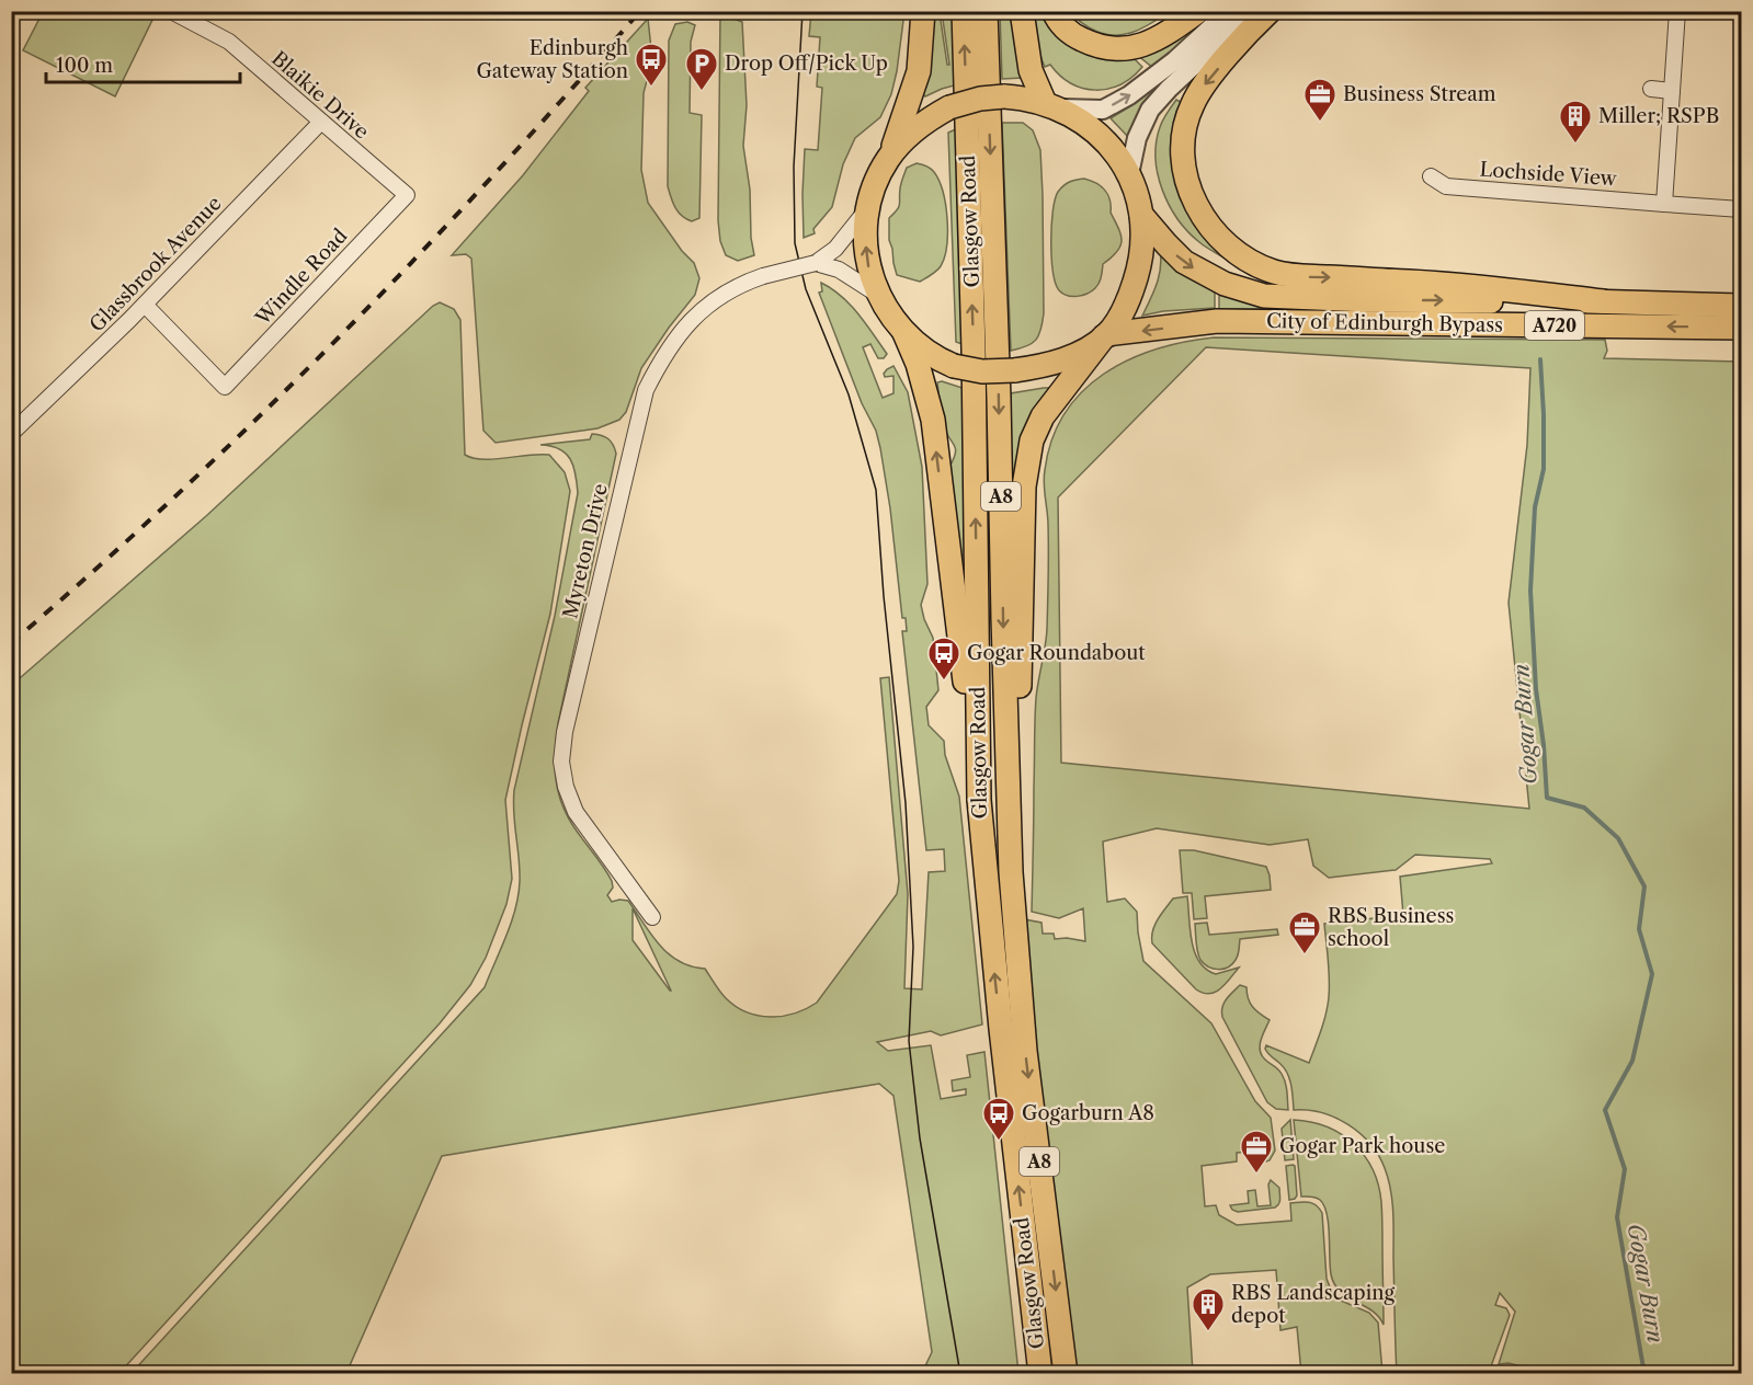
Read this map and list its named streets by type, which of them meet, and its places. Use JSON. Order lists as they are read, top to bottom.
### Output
{
  "streets": {
    "main road": [
      "Glasgow Road",
      "City of Edinburgh Bypass",
      "A720",
      "A8"
    ],
    "street": [
      "Blaikie Drive",
      "Lochside View",
      "Glassbrook Avenue",
      "Windle Road",
      "Myreton Drive"
    ]
  },
  "crossings": [
    ["Blaikie Drive", "Glassbrook Avenue"],
    ["Blaikie Drive", "Windle Road"],
    ["Glassbrook Avenue", "Windle Road"],
    ["City of Edinburgh Bypass", "A720"]
  ],
  "water": ["Gogar Burn"],
  "places": {
    "bus stop": ["Edinburgh Gateway Station", "Gogar Roundabout", "Gogarburn A8"],
    "parking": ["Drop Off/Pick Up"],
    "office": ["Business Stream", "RBS Business school", "Gogar Park house"],
    "building": ["Miller; RSPB", "RBS Landscaping depot"]
  },
  "scale_bar": "100 m"
}
